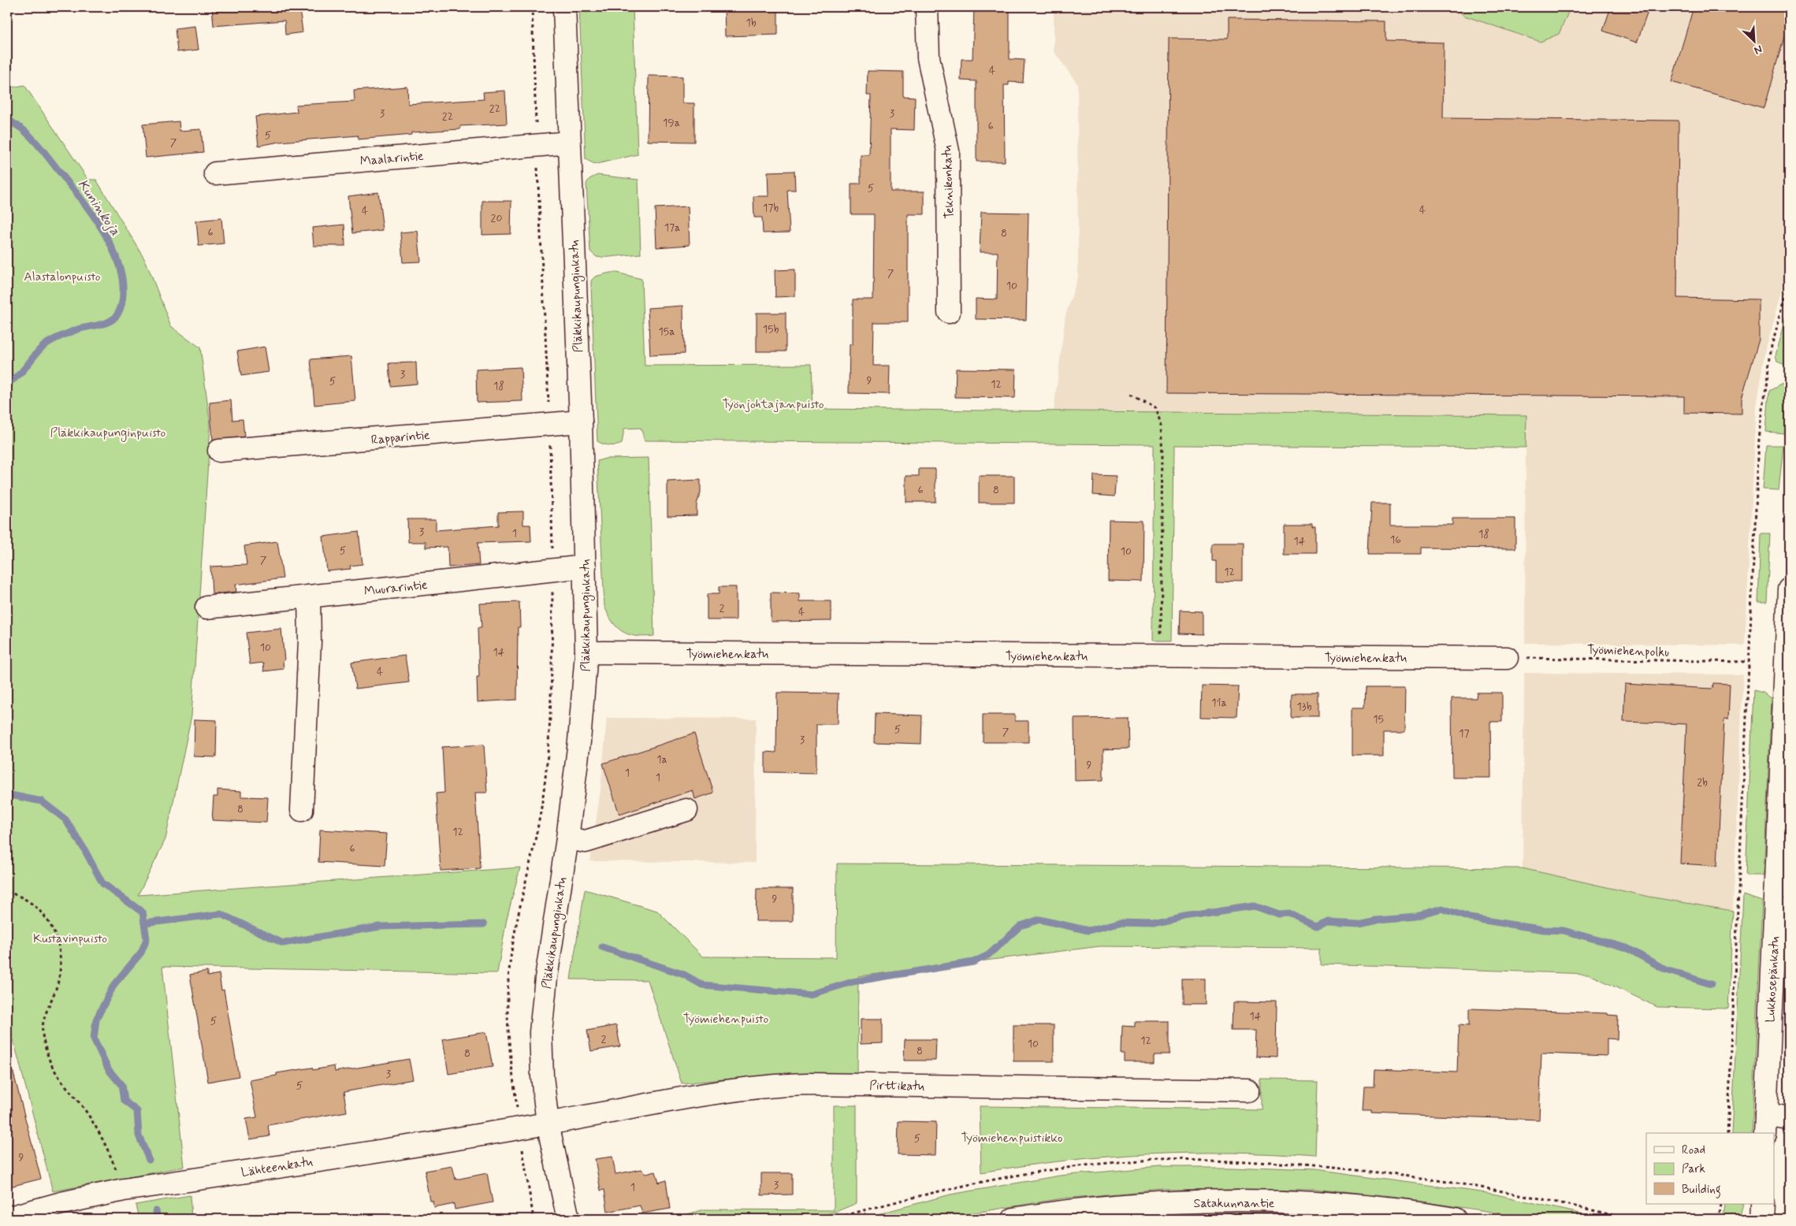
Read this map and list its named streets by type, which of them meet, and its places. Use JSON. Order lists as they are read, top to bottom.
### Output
{
  "streets": {
    "street": [
      "Maalarintie",
      "Teknikonkatu",
      "Pläkkikaupunginkatu",
      "Rapparintie",
      "Muurarintie",
      "Työmiehenkatu",
      "Lukkosepänkatu",
      "Pirttikatu",
      "Lähteenkatu",
      "Satakunnantie"
    ],
    "path": ["Työmiehenpolku"]
  },
  "crossings": [
    ["Maalarintie", "Pläkkikaupunginkatu"],
    ["Pläkkikaupunginkatu", "Rapparintie"],
    ["Pläkkikaupunginkatu", "Muurarintie"],
    ["Pläkkikaupunginkatu", "Työmiehenkatu"],
    ["Pläkkikaupunginkatu", "Pirttikatu"],
    ["Pläkkikaupunginkatu", "Lähteenkatu"],
    ["Työmiehenpolku", "Työmiehenkatu"],
    ["Pirttikatu", "Lähteenkatu"]
  ],
  "water": ["Kuninkoja"],
  "parks": [
    "Alastalonpuisto",
    "Työnjohtajanpuisto",
    "Pläkkikaupunginpuisto",
    "Kustavinpuisto",
    "Työmiehenpuisto",
    "Työmiehenpuistikko"
  ],
  "house_numbers": [
    "1b",
    "4",
    "22",
    "3",
    "3",
    "22",
    "19a",
    "6",
    "5",
    "7",
    "5",
    "17b",
    "4",
    "4",
    "20",
    "17a",
    "6",
    "8",
    "7",
    "10",
    "15b",
    "15a",
    "3",
    "9",
    "5",
    "12",
    "18",
    "6",
    "8",
    "3",
    "1",
    "18",
    "16",
    "14",
    "5",
    "10",
    "7",
    "12",
    "2",
    "4",
    "10",
    "14",
    "4",
    "11a",
    "13b",
    "15",
    "5",
    "7",
    "17",
    "3",
    "1a",
    "9",
    "1",
    "1",
    "2b",
    "8",
    "12",
    "6",
    "9",
    "14",
    "5",
    "2",
    "12",
    "10",
    "8",
    "8",
    "3",
    "5",
    "5",
    "9",
    "3",
    "1"
  ],
  "legend": ["Road", "Park", "Building"],
  "north": "bottom right"
}
